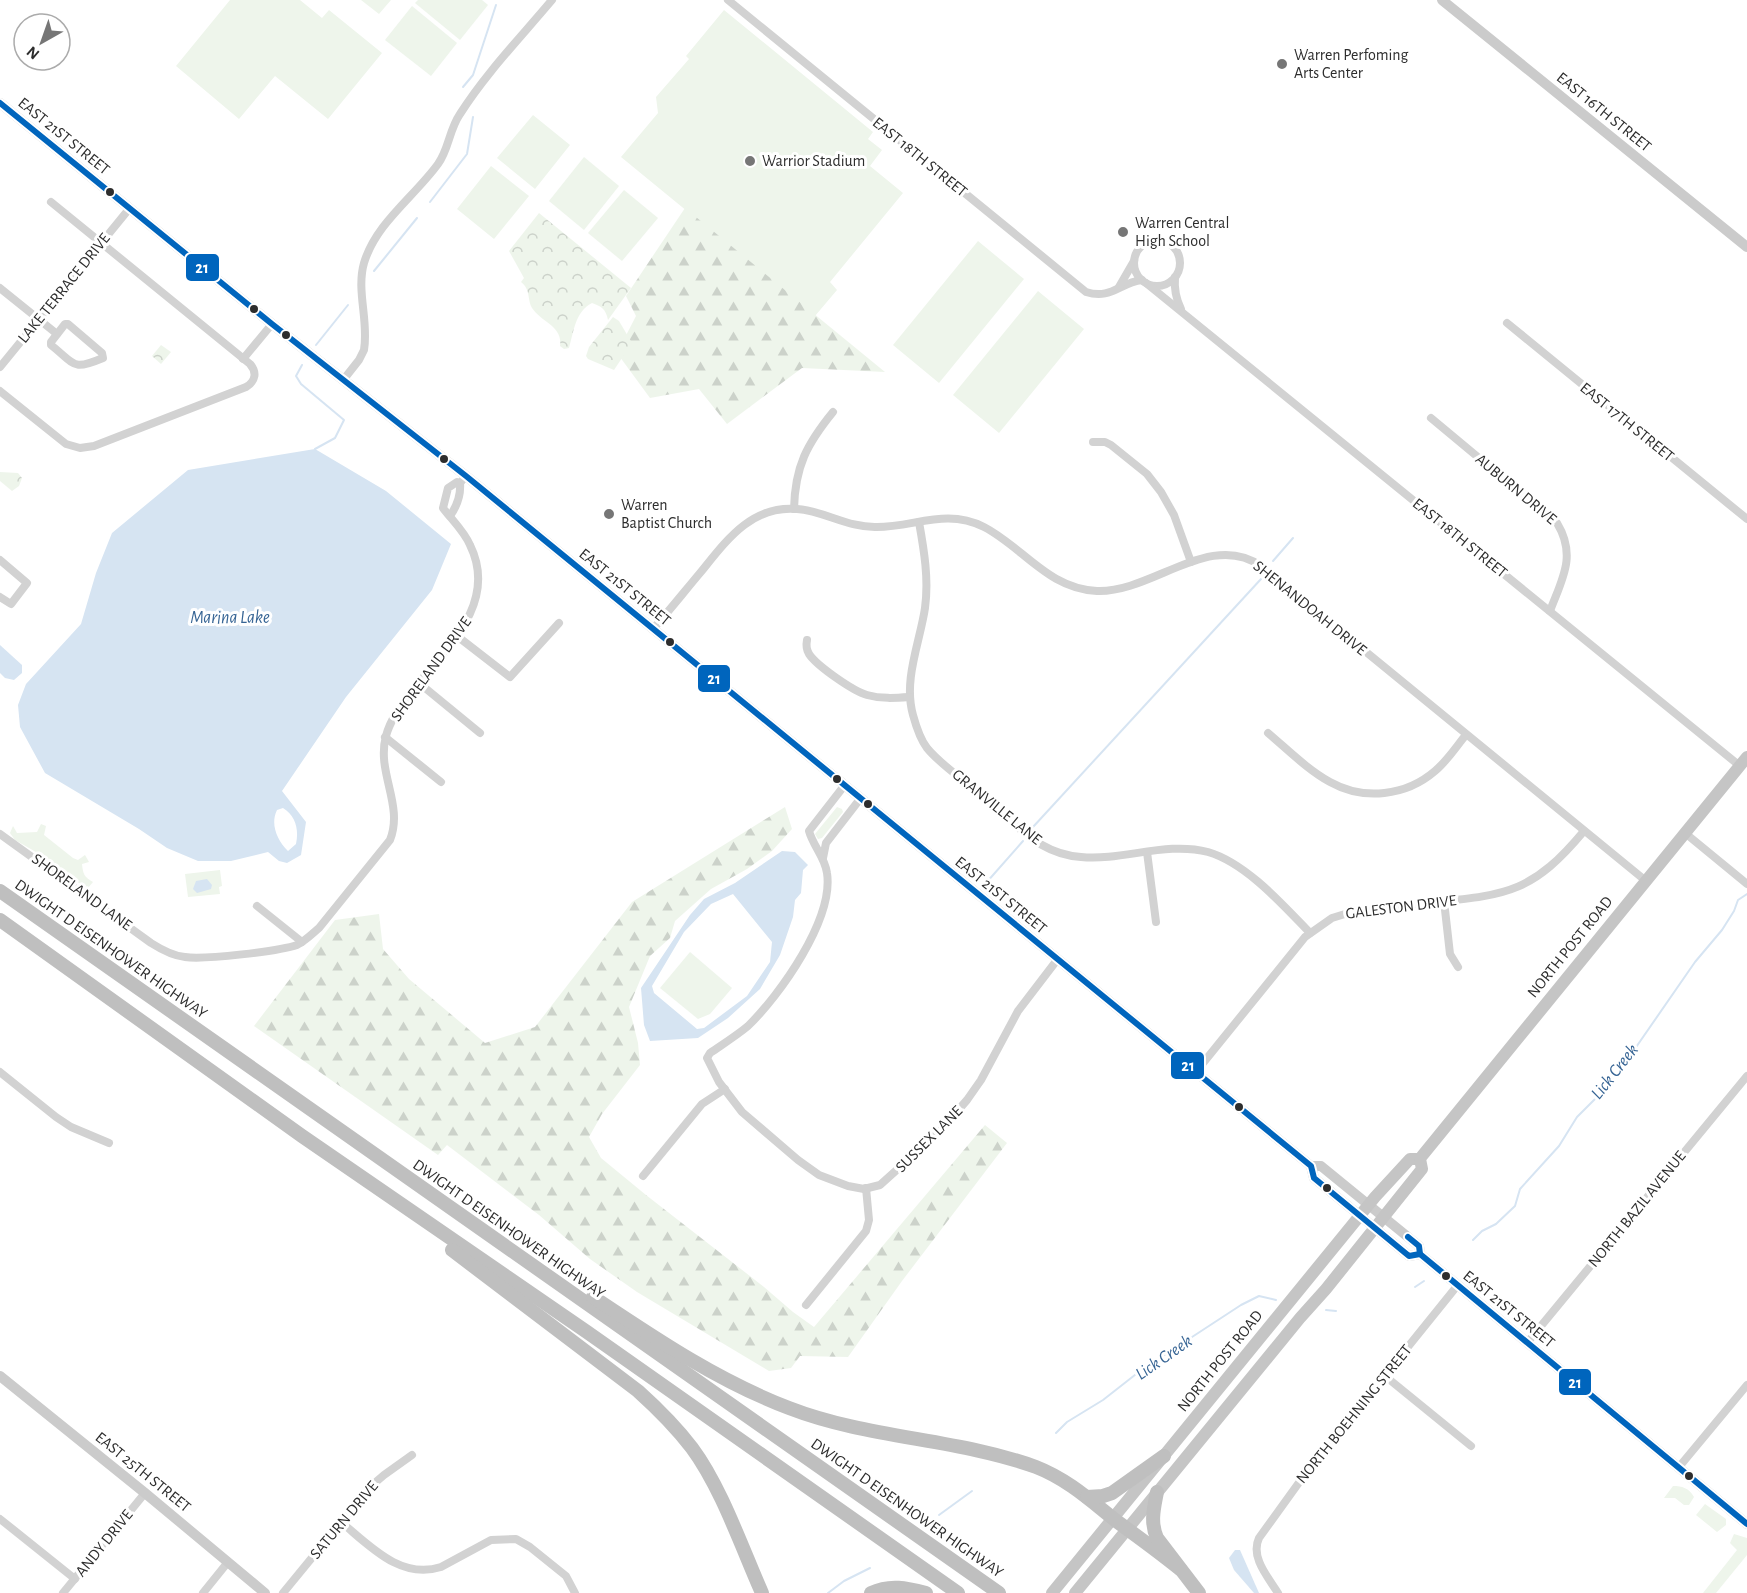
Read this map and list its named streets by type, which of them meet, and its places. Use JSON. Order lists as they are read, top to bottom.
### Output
{
  "streets": {
    "highway": ["DWIGHT D EISENHOWER HIGHWAY"],
    "main road": [
      "EAST 16TH STREET",
      "EAST 21ST STREET",
      "NORTH POST ROAD",
      "EAST 25TH STREET"
    ],
    "street": [
      "EAST 18TH STREET",
      "LAKE TERRACE DRIVE",
      "EAST 17TH STREET",
      "AUBURN DRIVE",
      "SHENANDOAH DRIVE",
      "SHORELAND DRIVE",
      "GRANVILLE LANE",
      "SHORELAND LANE",
      "GALESTON DRIVE",
      "SUSSEX LANE",
      "NORTH BAZIL AVENUE",
      "NORTH BOEHNING STREET",
      "SATURN DRIVE",
      "ANDY DRIVE"
    ]
  },
  "crossings": [
    ["EAST 21ST STREET", "LAKE TERRACE DRIVE"],
    ["EAST 21ST STREET", "SHENANDOAH DRIVE"],
    ["EAST 21ST STREET", "GALESTON DRIVE"],
    ["EAST 21ST STREET", "NORTH POST ROAD"],
    ["EAST 21ST STREET", "SUSSEX LANE"],
    ["EAST 21ST STREET", "NORTH BAZIL AVENUE"],
    ["EAST 21ST STREET", "NORTH BOEHNING STREET"],
    ["EAST 18TH STREET", "AUBURN DRIVE"],
    ["EAST 18TH STREET", "NORTH POST ROAD"],
    ["SHENANDOAH DRIVE", "GRANVILLE LANE"],
    ["SHENANDOAH DRIVE", "GALESTON DRIVE"],
    ["SHENANDOAH DRIVE", "NORTH POST ROAD"],
    ["SHORELAND DRIVE", "SHORELAND LANE"],
    ["GRANVILLE LANE", "GALESTON DRIVE"],
    ["EAST 25TH STREET", "ANDY DRIVE"]
  ],
  "water": ["Marina Lake", "Lick Creek"],
  "places": [
    "Warren Perfoming Arts Center",
    "Warrior Stadium",
    "Warren Central High School",
    "Warren Baptist Church"
  ],
  "lines": ["transit line 21"],
  "north": "bottom left"
}
